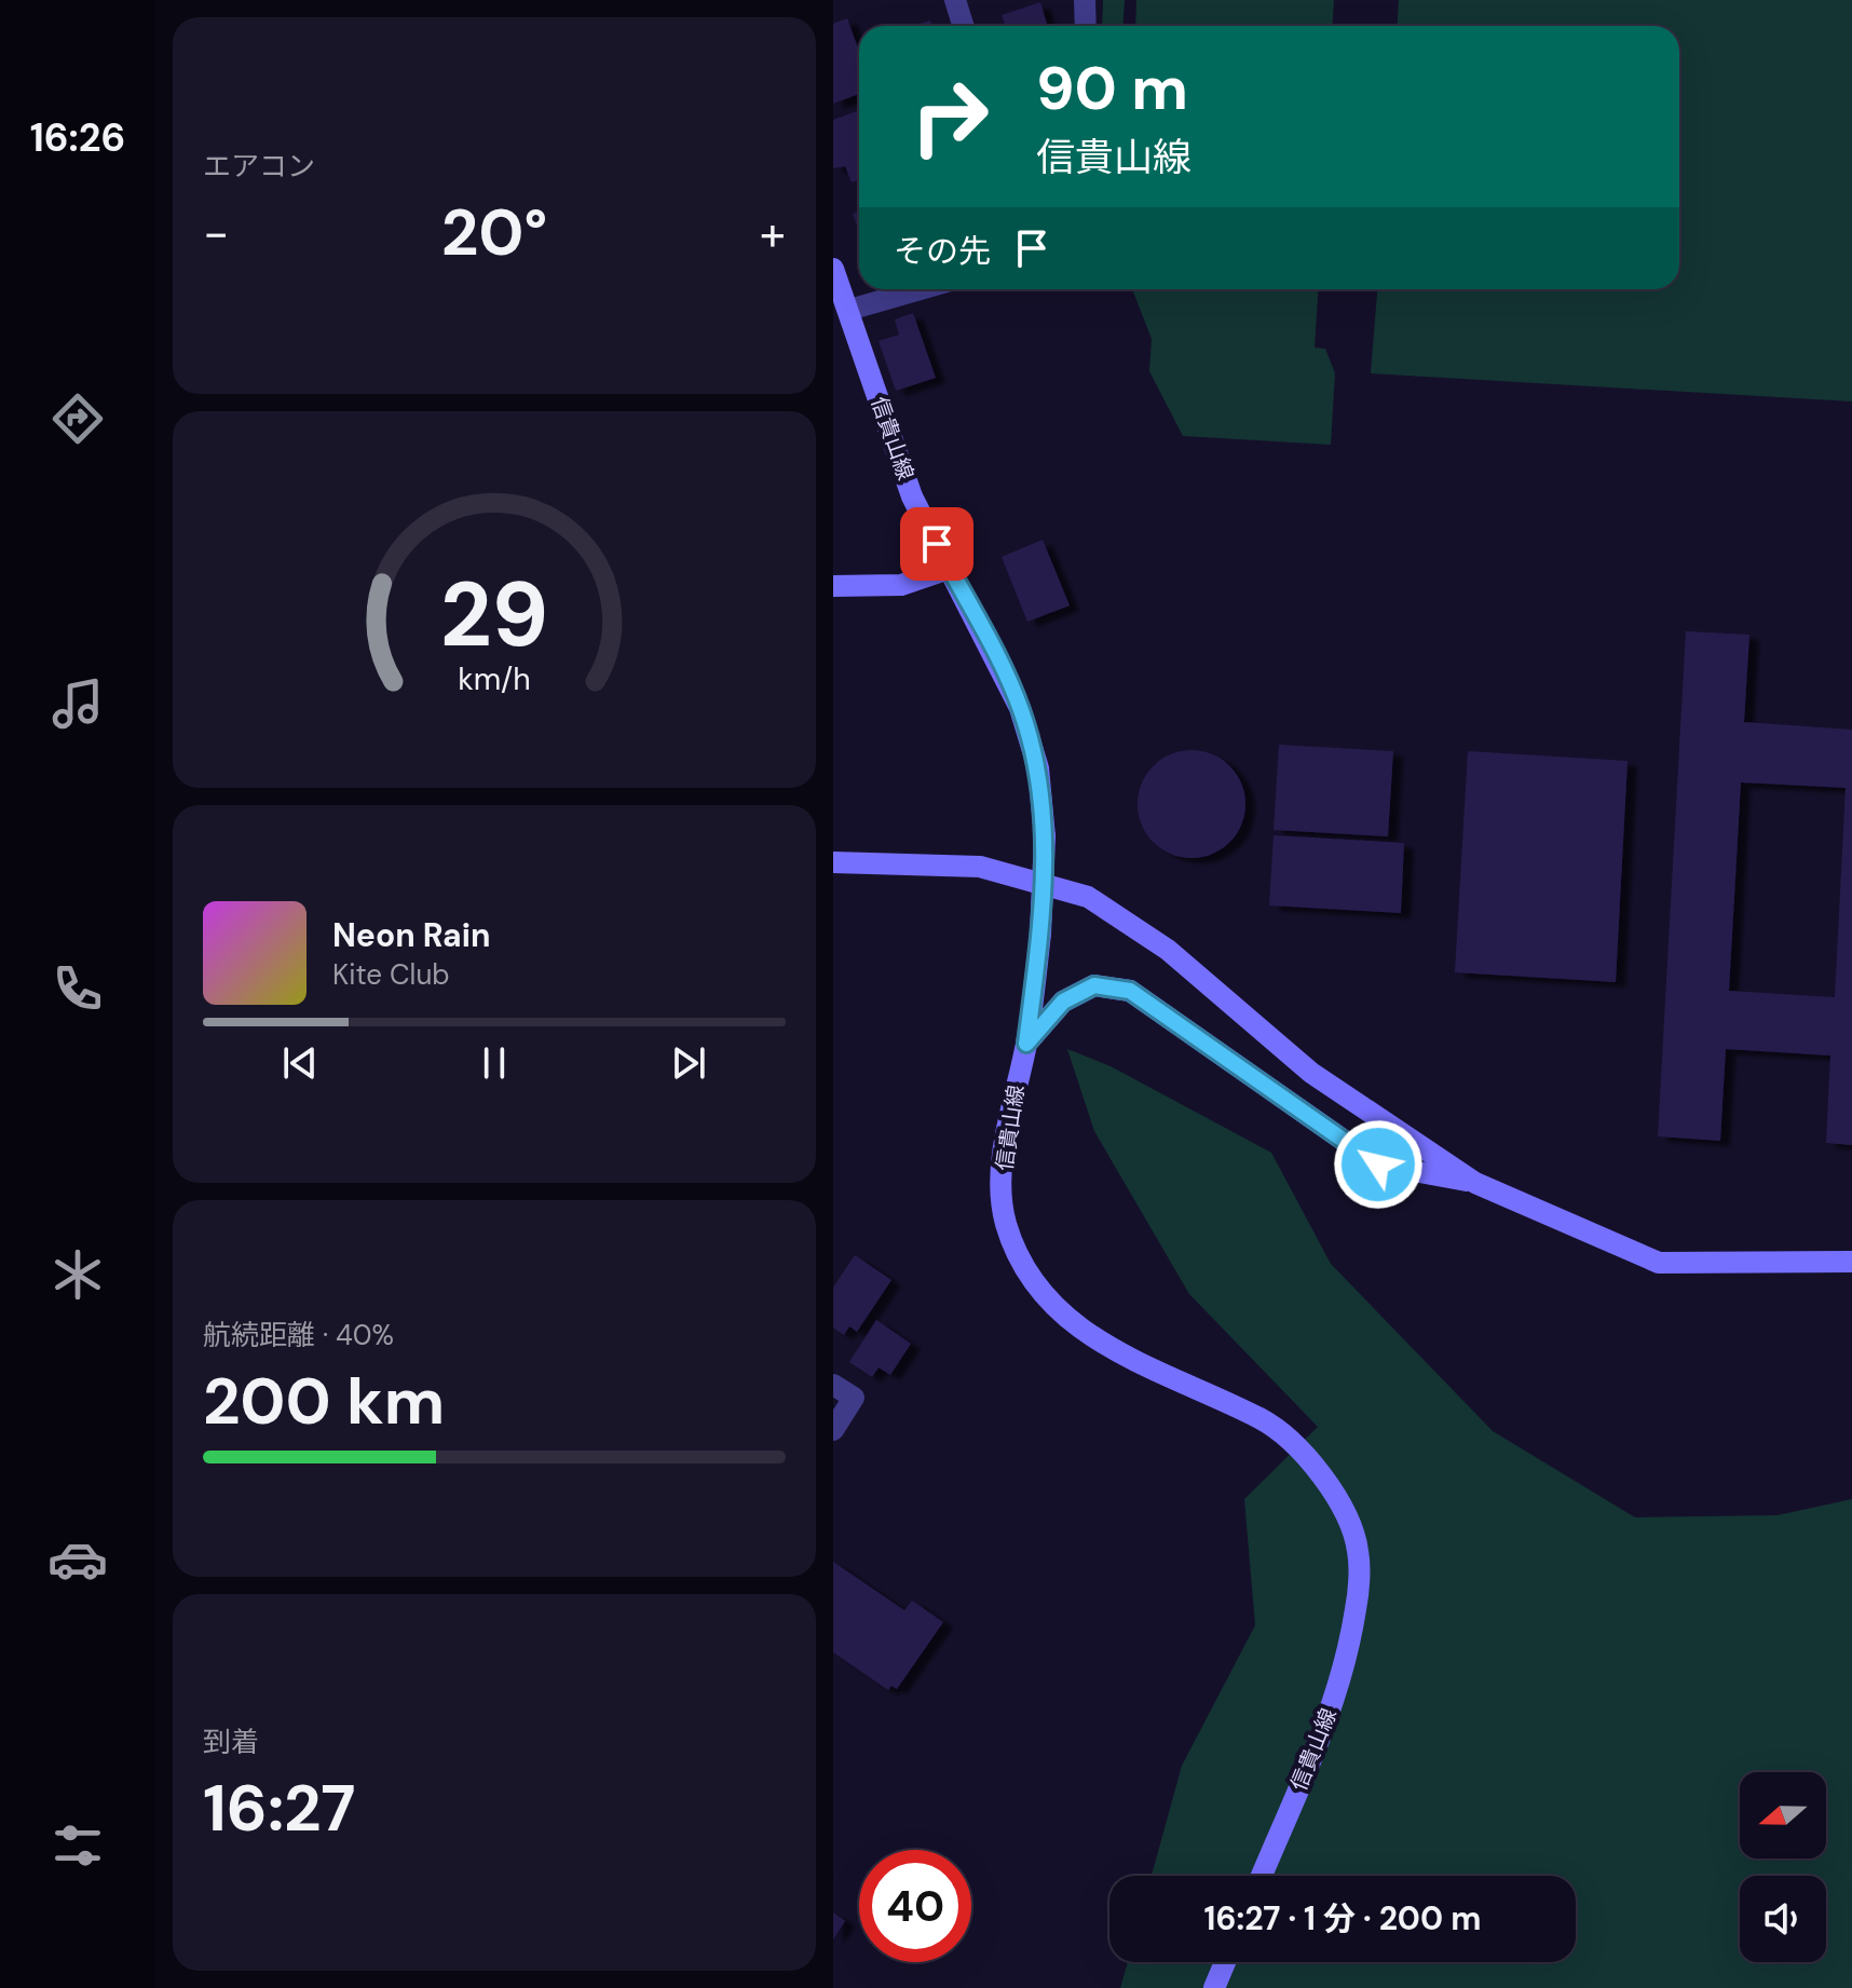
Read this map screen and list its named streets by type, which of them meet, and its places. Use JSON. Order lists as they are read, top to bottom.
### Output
{
  "streets": {
    "main road": ["信貴山線"]
  },
  "north": "left",
  "page": {
    "tabs": "16:26",
    "tile": [
      "エアコン",
      ["航続距離 · 40%", "200 km"],
      ["到着", "16:27"]
    ],
    "turn": ["90 m", "信貴山線"],
    "heat": ["−", "20°", "+"],
    "then": "その先",
    "song": ["Neon Rain", "Kite Club"],
    "limit": "40",
    "trip": "16:27 · 1 分 · 200 m",
    "gauge": ["29", "km/h"]
  }
}
